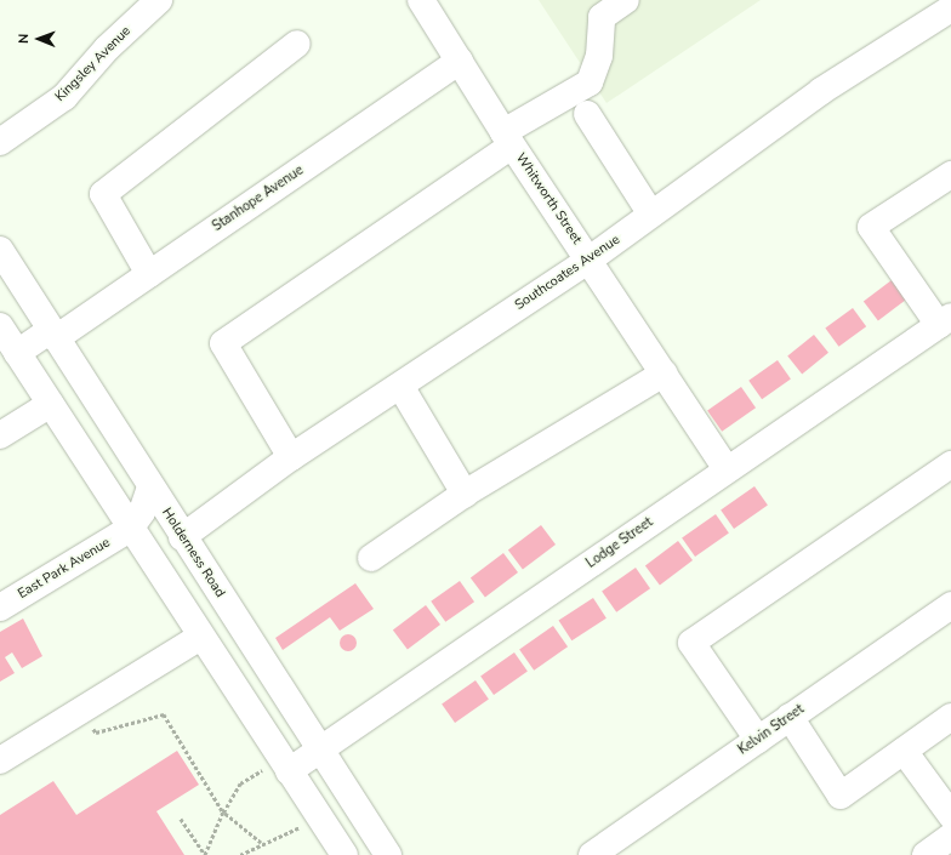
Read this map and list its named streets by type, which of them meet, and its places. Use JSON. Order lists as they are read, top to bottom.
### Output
{
  "streets": {
    "main road": [
      "Kingsley Avenue",
      "Stanhope Avenue",
      "Whitworth Street",
      "Southcoates Avenue",
      "Lodge Street",
      "Holderness Road",
      "East Park Avenue",
      "Kelvin Street"
    ]
  },
  "crossings": [
    ["Stanhope Avenue", "Whitworth Street"],
    ["Stanhope Avenue", "Holderness Road"],
    ["Whitworth Street", "Southcoates Avenue"],
    ["Whitworth Street", "Lodge Street"],
    ["Southcoates Avenue", "Holderness Road"],
    ["Lodge Street", "Holderness Road"]
  ],
  "north": "left"
}
